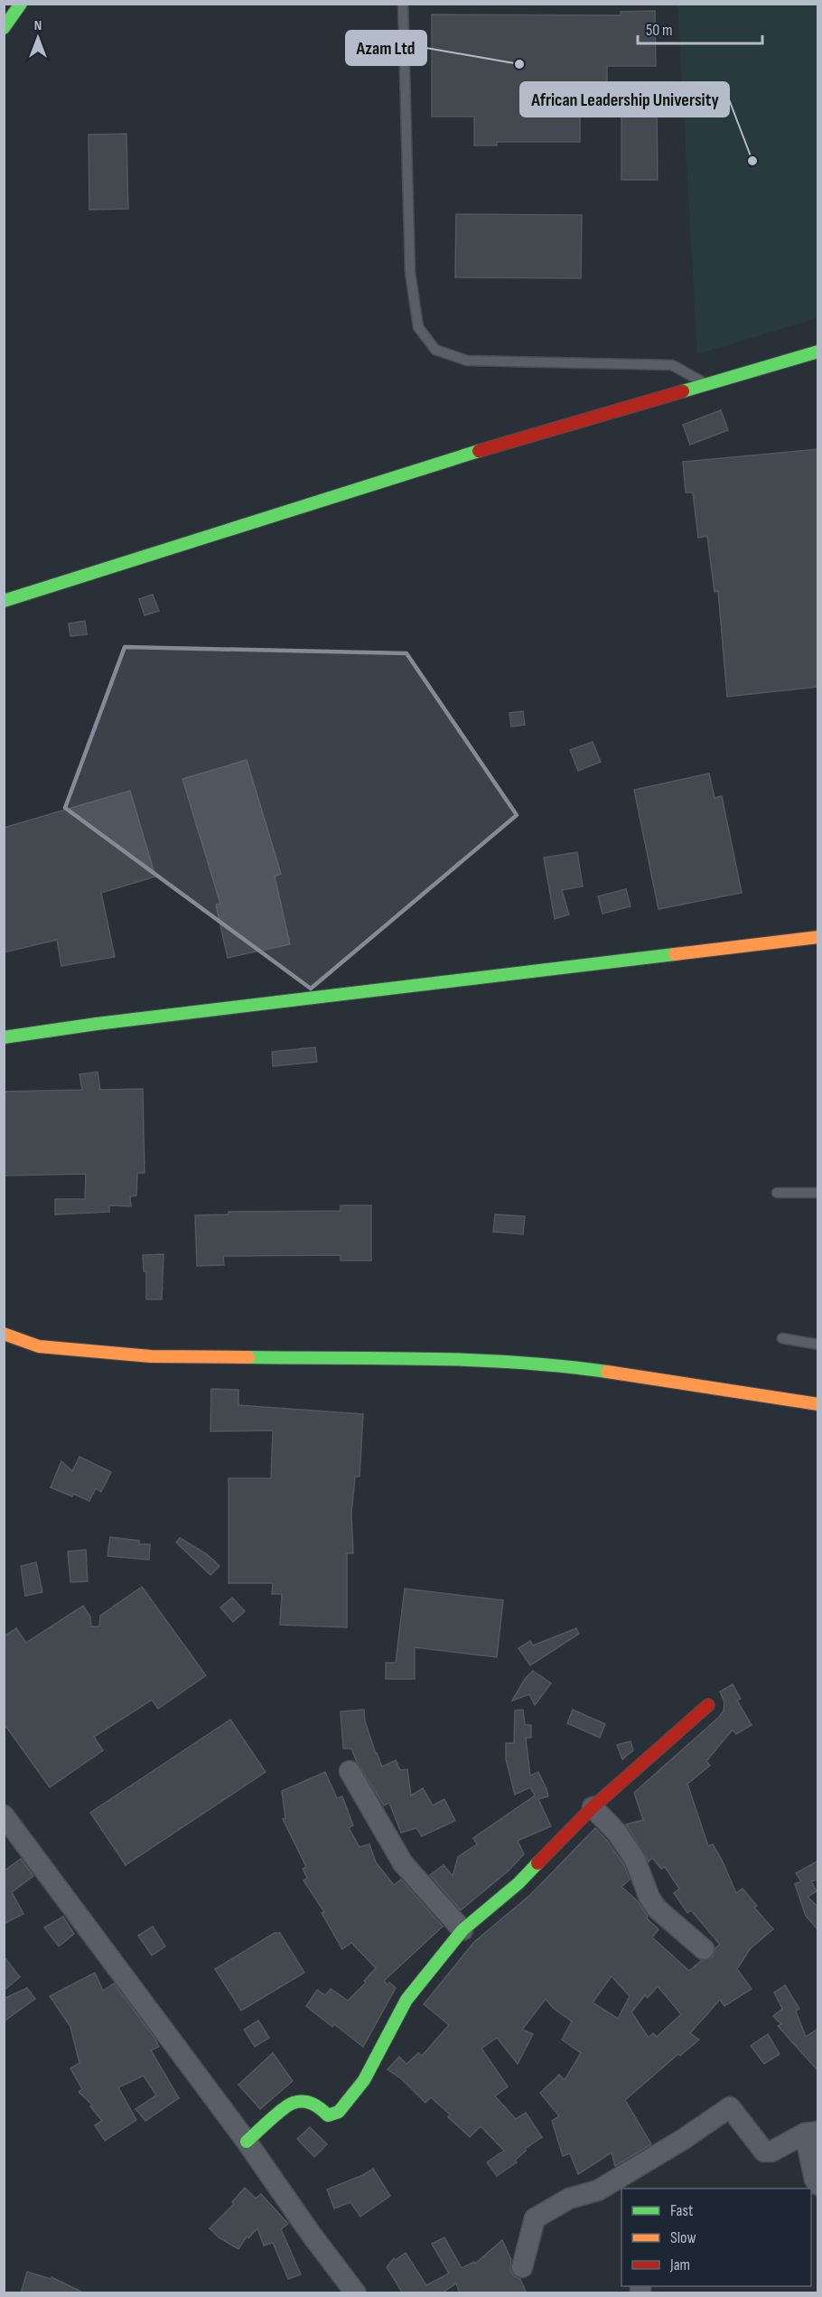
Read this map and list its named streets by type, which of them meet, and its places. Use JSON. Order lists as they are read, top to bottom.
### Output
{
  "places": ["Azam Ltd", "African Leadership University"],
  "legend": ["Fast", "Slow", "Jam"],
  "scale_bar": "50 m",
  "north": "top"
}
